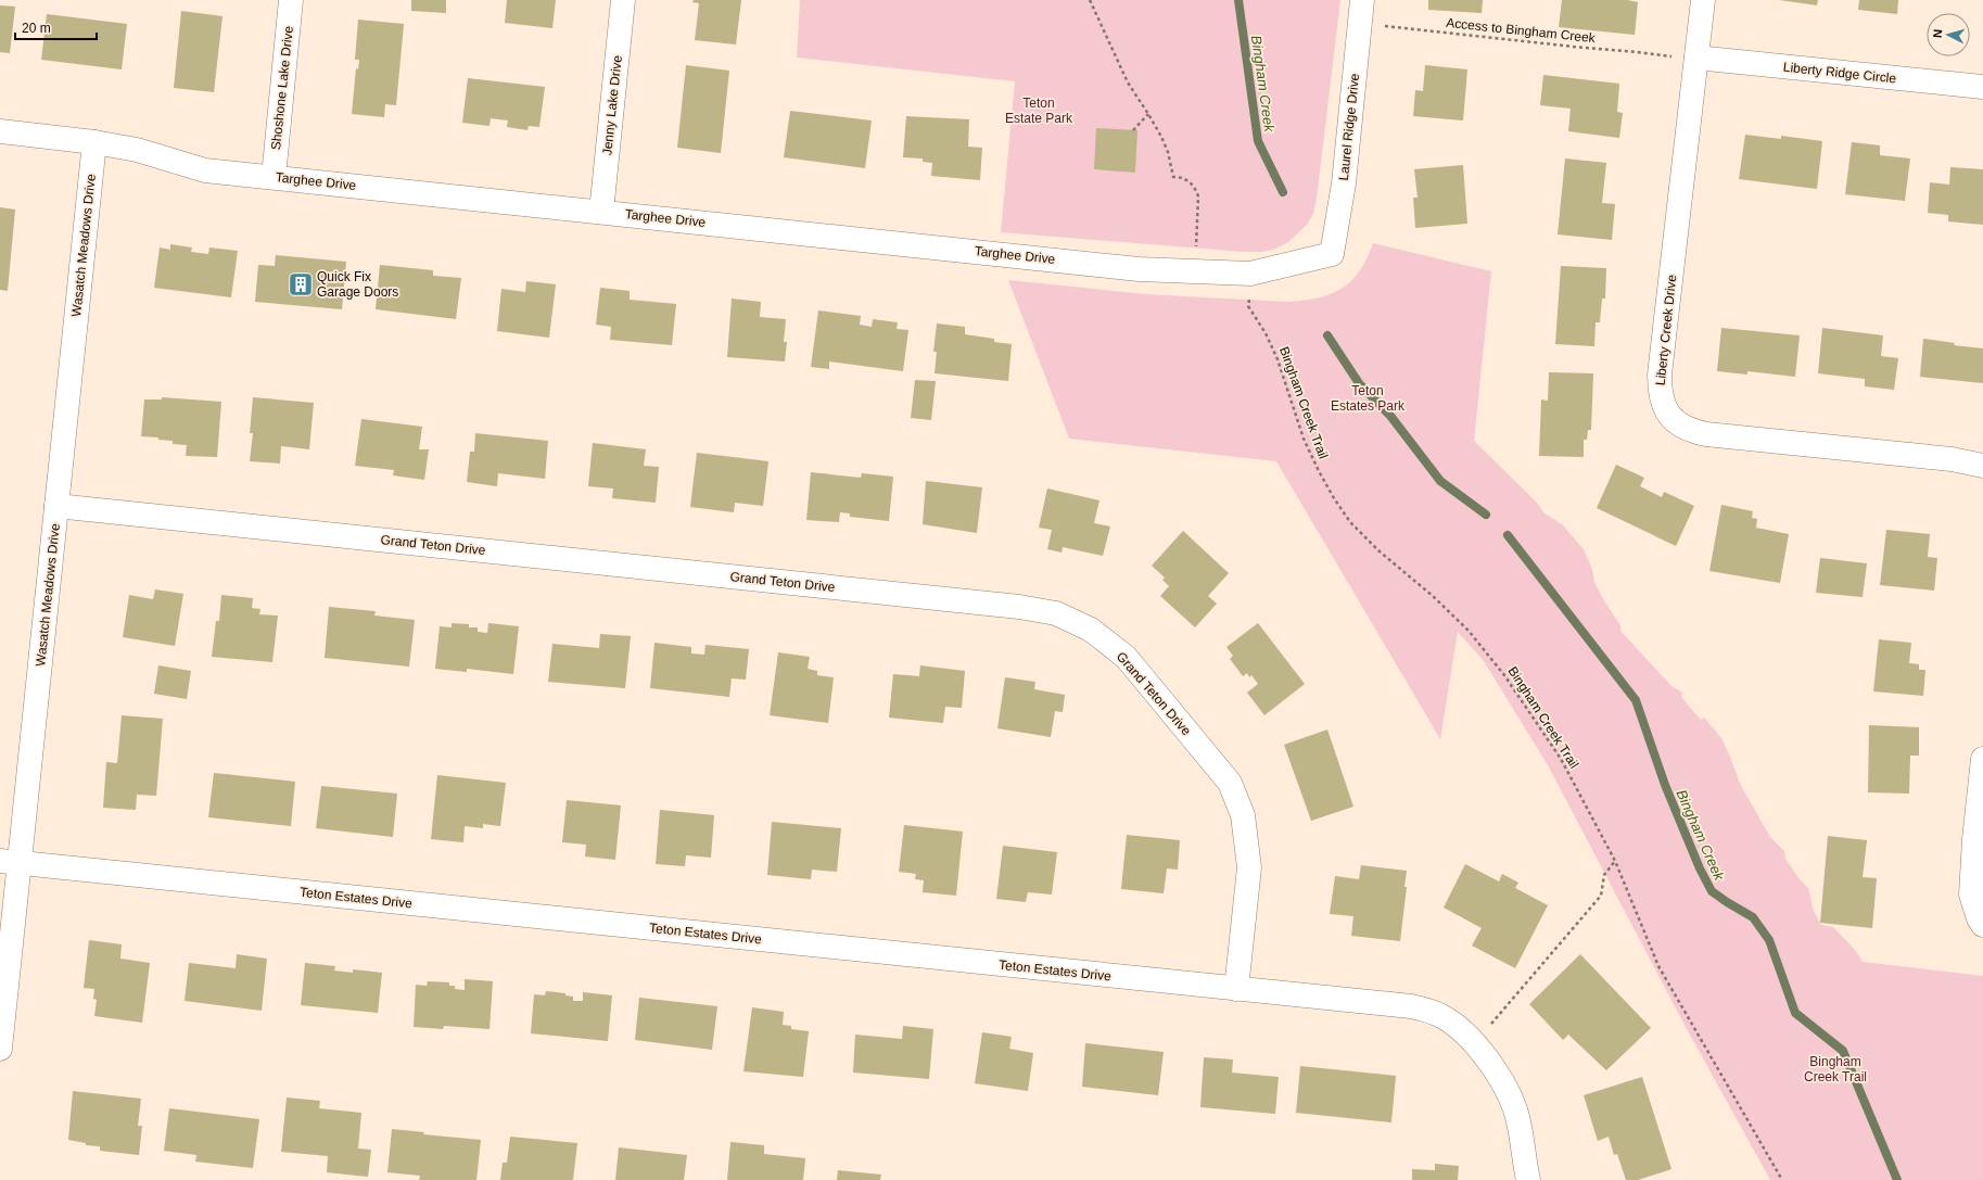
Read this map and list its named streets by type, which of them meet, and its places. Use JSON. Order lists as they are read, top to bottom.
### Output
{
  "streets": {
    "street": [
      "Liberty Ridge Circle",
      "Shoshone Lake Drive",
      "Jenny Lake Drive",
      "Laurel Ridge Drive",
      "Targhee Drive",
      "Wasatch Meadows Drive",
      "Liberty Creek Drive",
      "Grand Teton Drive",
      "Teton Estates Drive"
    ],
    "path": ["Access to Bingham Creek", "Bingham Creek Trail"]
  },
  "crossings": [
    ["Access to Bingham Creek", "Liberty Ridge Circle"],
    ["Access to Bingham Creek", "Laurel Ridge Drive"],
    ["Access to Bingham Creek", "Liberty Creek Drive"],
    ["Liberty Ridge Circle", "Liberty Creek Drive"],
    ["Shoshone Lake Drive", "Targhee Drive"],
    ["Jenny Lake Drive", "Targhee Drive"],
    ["Laurel Ridge Drive", "Targhee Drive"],
    ["Targhee Drive", "Wasatch Meadows Drive"],
    ["Wasatch Meadows Drive", "Grand Teton Drive"],
    ["Wasatch Meadows Drive", "Teton Estates Drive"],
    ["Grand Teton Drive", "Teton Estates Drive"]
  ],
  "water": ["Bingham Creek"],
  "parks": ["Teton Estate Park", "Teton Estates Park", "Bingham Creek Trail"],
  "places": {
    "building": ["Quick Fix Garage Doors"]
  },
  "scale_bar": "20 m",
  "north": "left"
}
